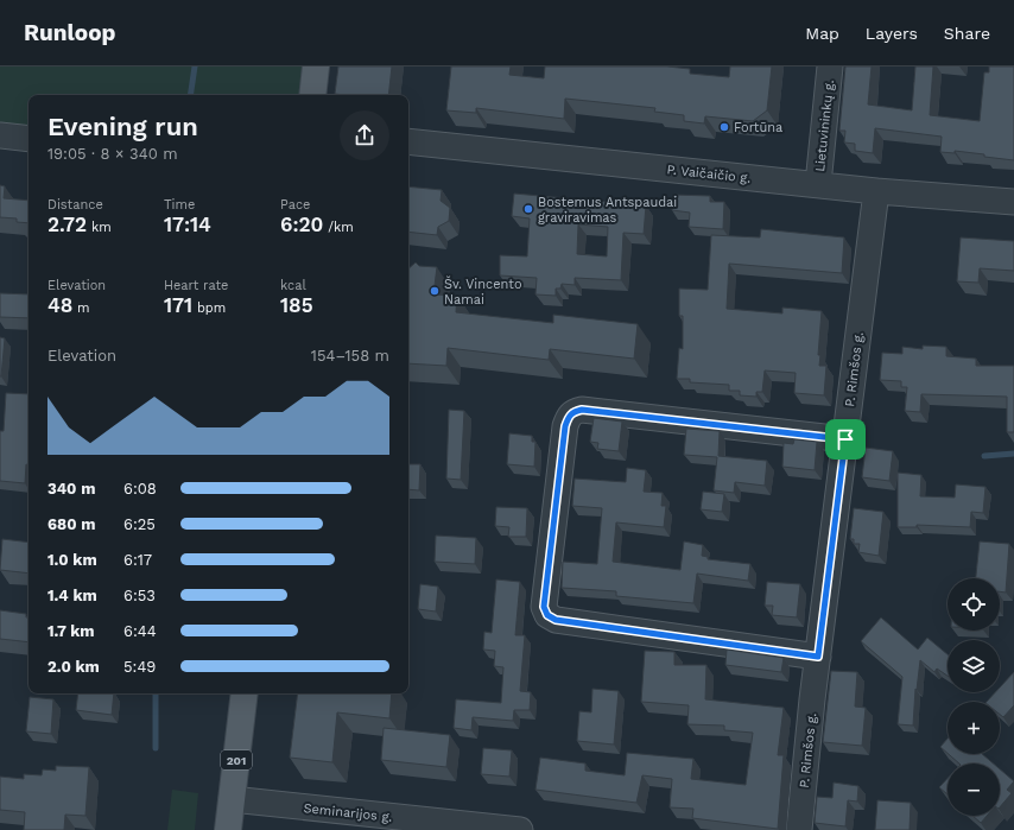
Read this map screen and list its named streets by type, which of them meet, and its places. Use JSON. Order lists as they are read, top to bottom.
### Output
{
  "streets": {
    "main road": ["201"],
    "street": [
      "Lietuvininkų g.",
      "P. Vaičaičio g.",
      "P. Rimšos g.",
      "Seminarijos g."
    ]
  },
  "crossings": [
    ["Lietuvininkų g.", "P. Vaičaičio g."],
    ["P. Vaičaičio g.", "P. Rimšos g."],
    ["201", "Seminarijos g."]
  ],
  "places": ["Fortūna", "Bostemus Antspaudai graviravimas", "Šv. Vincento Namai"],
  "page": {
    "header": "Runloop",
    "nav": ["Map", "Layers", "Share"],
    "heading": ["Evening run", "19:05 · 8 × 340 m"],
    "stats": [
      ["Distance", "2.72 km"],
      ["Time", "17:14"],
      ["Pace", "6:20 /km"],
      ["Elevation", "48 m"],
      ["Heart rate", "171 bpm"],
      ["kcal", "185"]
    ],
    "chart": ["Elevation", "154–158 m"],
    "list": [
      {
        "name": "340 m",
        "note": "6:08"
      },
      {
        "name": "680 m",
        "note": "6:25"
      },
      {
        "name": "1.0 km",
        "note": "6:17"
      },
      {
        "name": "1.4 km",
        "note": "6:53"
      },
      {
        "name": "1.7 km",
        "note": "6:44"
      },
      {
        "name": "2.0 km",
        "note": "5:49"
      }
    ],
    "map_buttons": ["+", "−"]
  }
}
